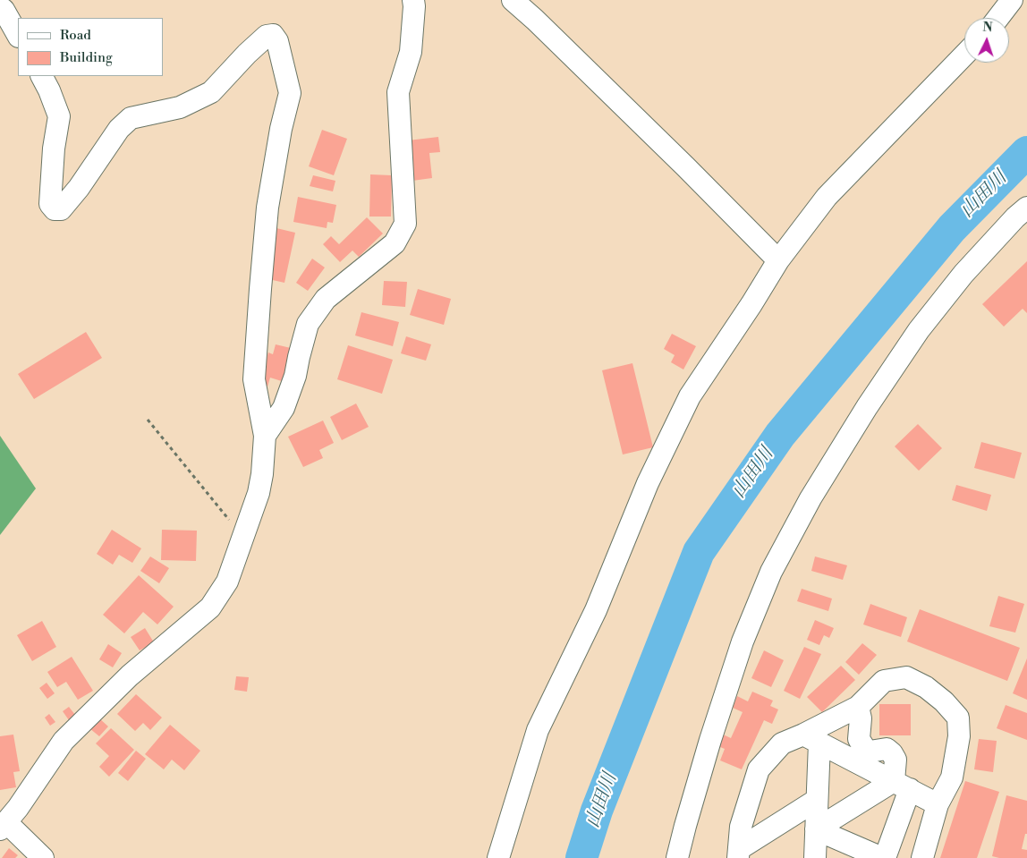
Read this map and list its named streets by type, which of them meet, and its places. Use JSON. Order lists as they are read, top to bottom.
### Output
{
  "water": ["山田川"],
  "legend": ["Road", "Building"],
  "north": "top"
}
